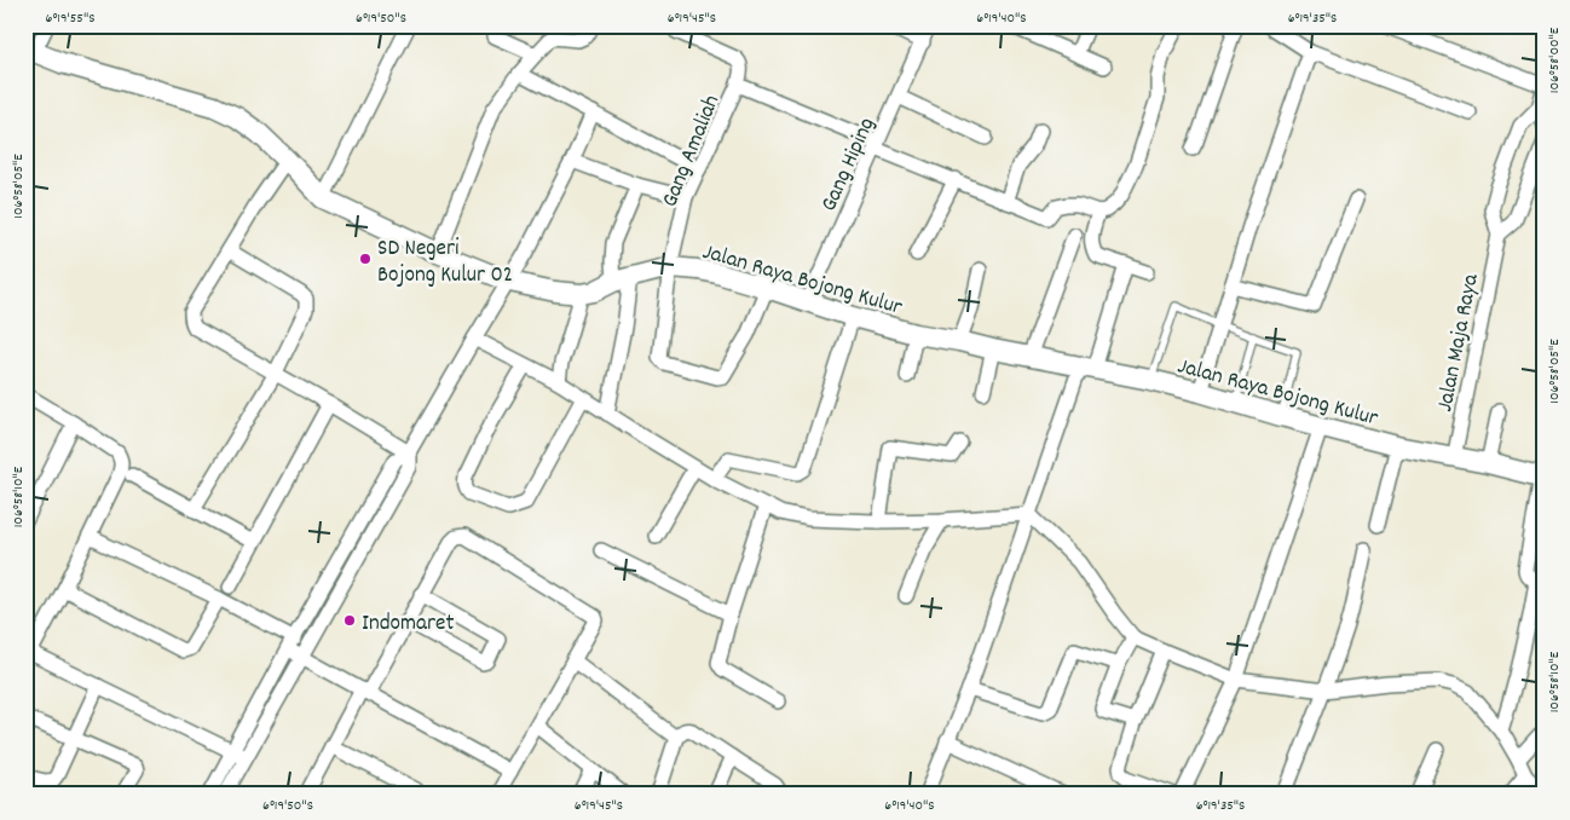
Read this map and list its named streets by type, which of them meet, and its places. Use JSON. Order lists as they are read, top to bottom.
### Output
{
  "streets": {
    "main road": ["Jalan Raya Bojong Kulur"],
    "street": ["Gang Amaliah", "Gang Hiping", "Jalan Maja Raya"]
  },
  "crossings": [
    ["Gang Amaliah", "Jalan Raya Bojong Kulur"],
    ["Gang Hiping", "Jalan Raya Bojong Kulur"],
    ["Jalan Raya Bojong Kulur", "Jalan Maja Raya"]
  ],
  "places": ["SD Negeri Bojong Kulur 02", "Indomaret"],
  "coordinates": [
    "6°19'55\"S",
    "6°19'50\"S",
    "6°19'45\"S",
    "6°19'40\"S",
    "6°19'35\"S",
    "106°58'00\"E",
    "106°58'05\"E",
    "106°58'10\"E"
  ]
}
